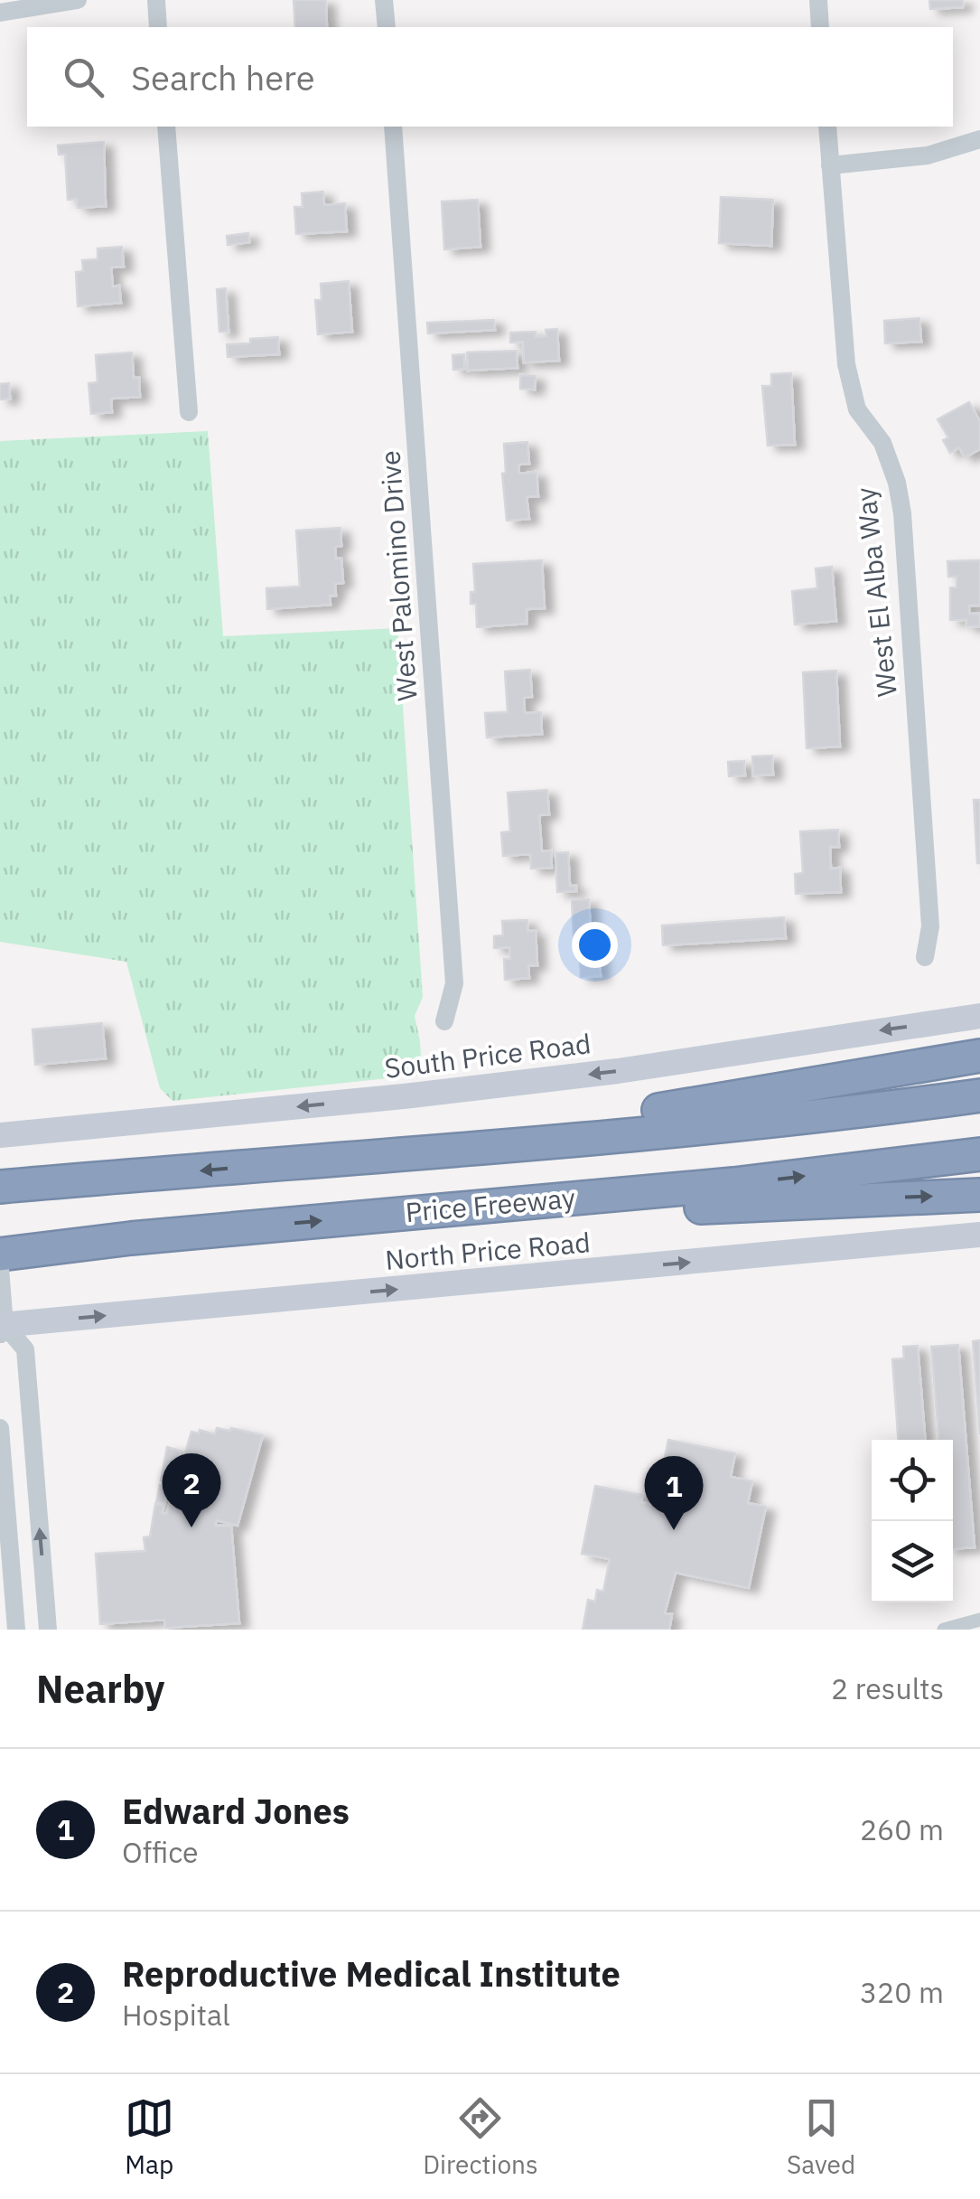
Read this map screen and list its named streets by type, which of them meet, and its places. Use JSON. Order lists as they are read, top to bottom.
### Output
{
  "streets": {
    "highway": ["Price Freeway"],
    "main road": ["South Price Road", "North Price Road"],
    "street": ["West Palomino Drive", "West El Alba Way"]
  },
  "one_way": ["South Price Road", "North Price Road"],
  "page": {
    "search": "Search here",
    "pins": ["2", "1"],
    "heading": ["Nearby", "2 results"],
    "list": [
      {
        "mark": "1",
        "name": "Edward Jones",
        "note": "Office",
        "value": "260 m"
      },
      {
        "mark": "2",
        "name": "Reproductive Medical Institute",
        "note": "Hospital",
        "value": "320 m"
      }
    ],
    "nav": ["Map", "Directions", "Saved"]
  }
}
